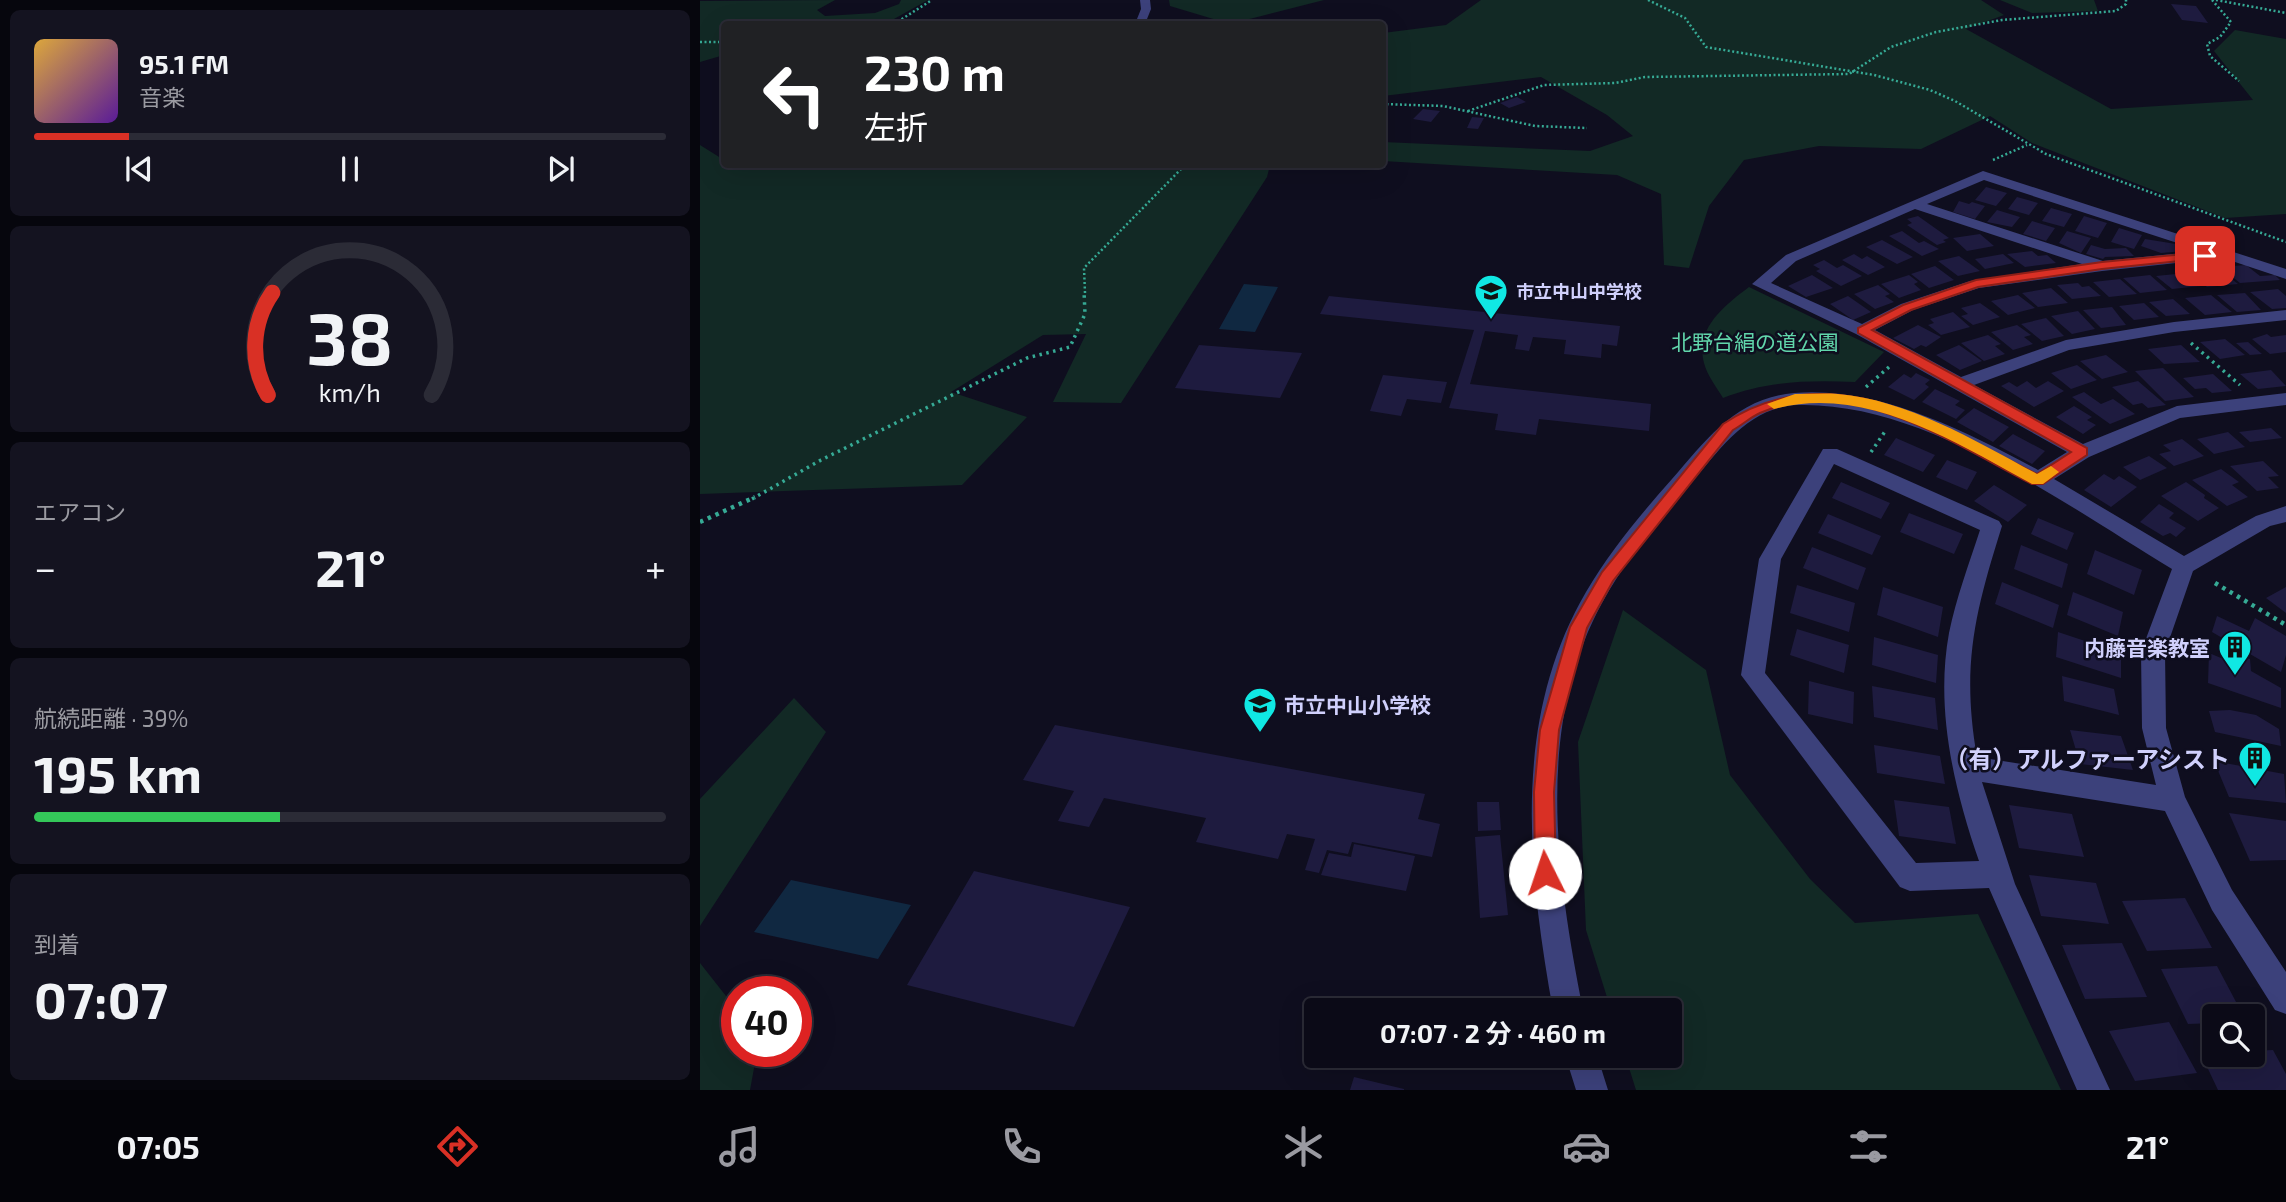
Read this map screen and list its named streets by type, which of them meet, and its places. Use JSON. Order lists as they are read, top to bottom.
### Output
{
  "parks": ["北野台絹の道公園"],
  "places": {
    "school or university": ["市立中山中学校", "市立中山小学校"],
    "building": ["内藤音楽教室", "（有）アルファーアシスト"]
  },
  "page": {
    "turn": ["230 m", "左折"],
    "song": ["95.1 FM", "音楽"],
    "tile": [
      "エアコン",
      ["航続距離 · 39%", "195 km"],
      ["到着", "07:07"]
    ],
    "heat": ["−", "21°", "+"],
    "limit": "40",
    "trip": "07:07 · 2 分 · 460 m",
    "tabs": ["07:05", "21°"],
    "gauge": ["38", "km/h"]
  }
}
